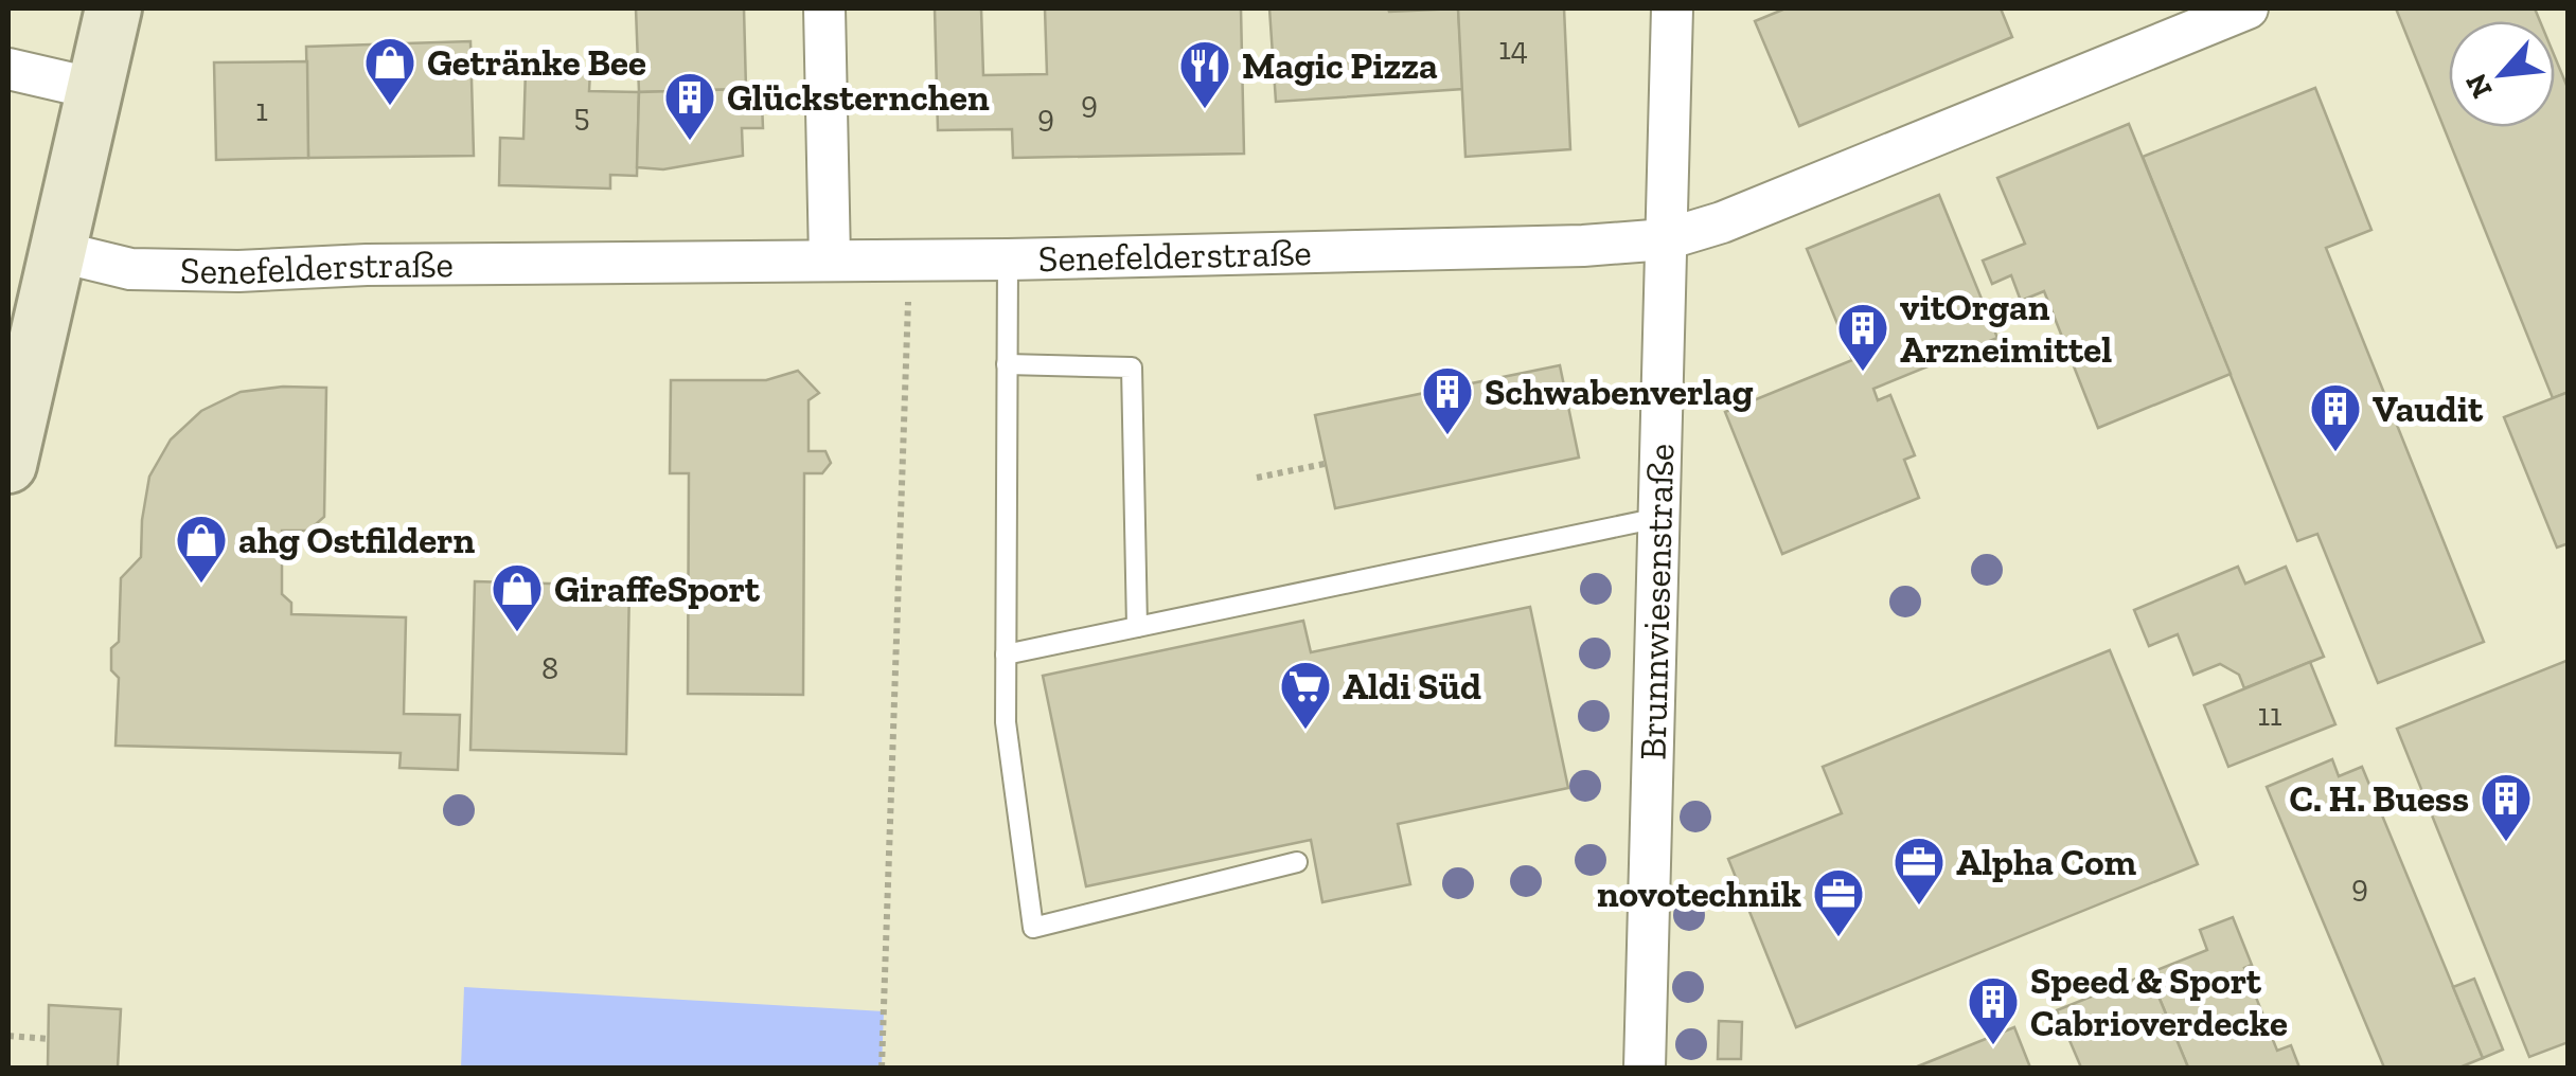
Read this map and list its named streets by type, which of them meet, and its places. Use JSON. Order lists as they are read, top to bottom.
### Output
{
  "streets": {
    "street": ["Senefelderstraße", "Brunnwiesenstraße"]
  },
  "crossings": [
    ["Senefelderstraße", "Brunnwiesenstraße"]
  ],
  "places": {
    "shop": ["Getränke Bee", "ahg Ostfildern", "GiraffeSport"],
    "restaurant": ["Magic Pizza"],
    "building": [
      "Glücksternchen",
      "vitOrgan Arzneimittel",
      "Schwabenverlag",
      "Vaudit",
      "C. H. Buess",
      "Speed & Sport Cabrioverdecke"
    ],
    "supermarket": ["Aldi Süd"],
    "office": ["Alpha Com", "novotechnik"]
  },
  "house_numbers": [
    "14",
    "9",
    "1",
    "5",
    "9",
    "8",
    "11",
    "9"
  ],
  "north": "bottom left"
}
